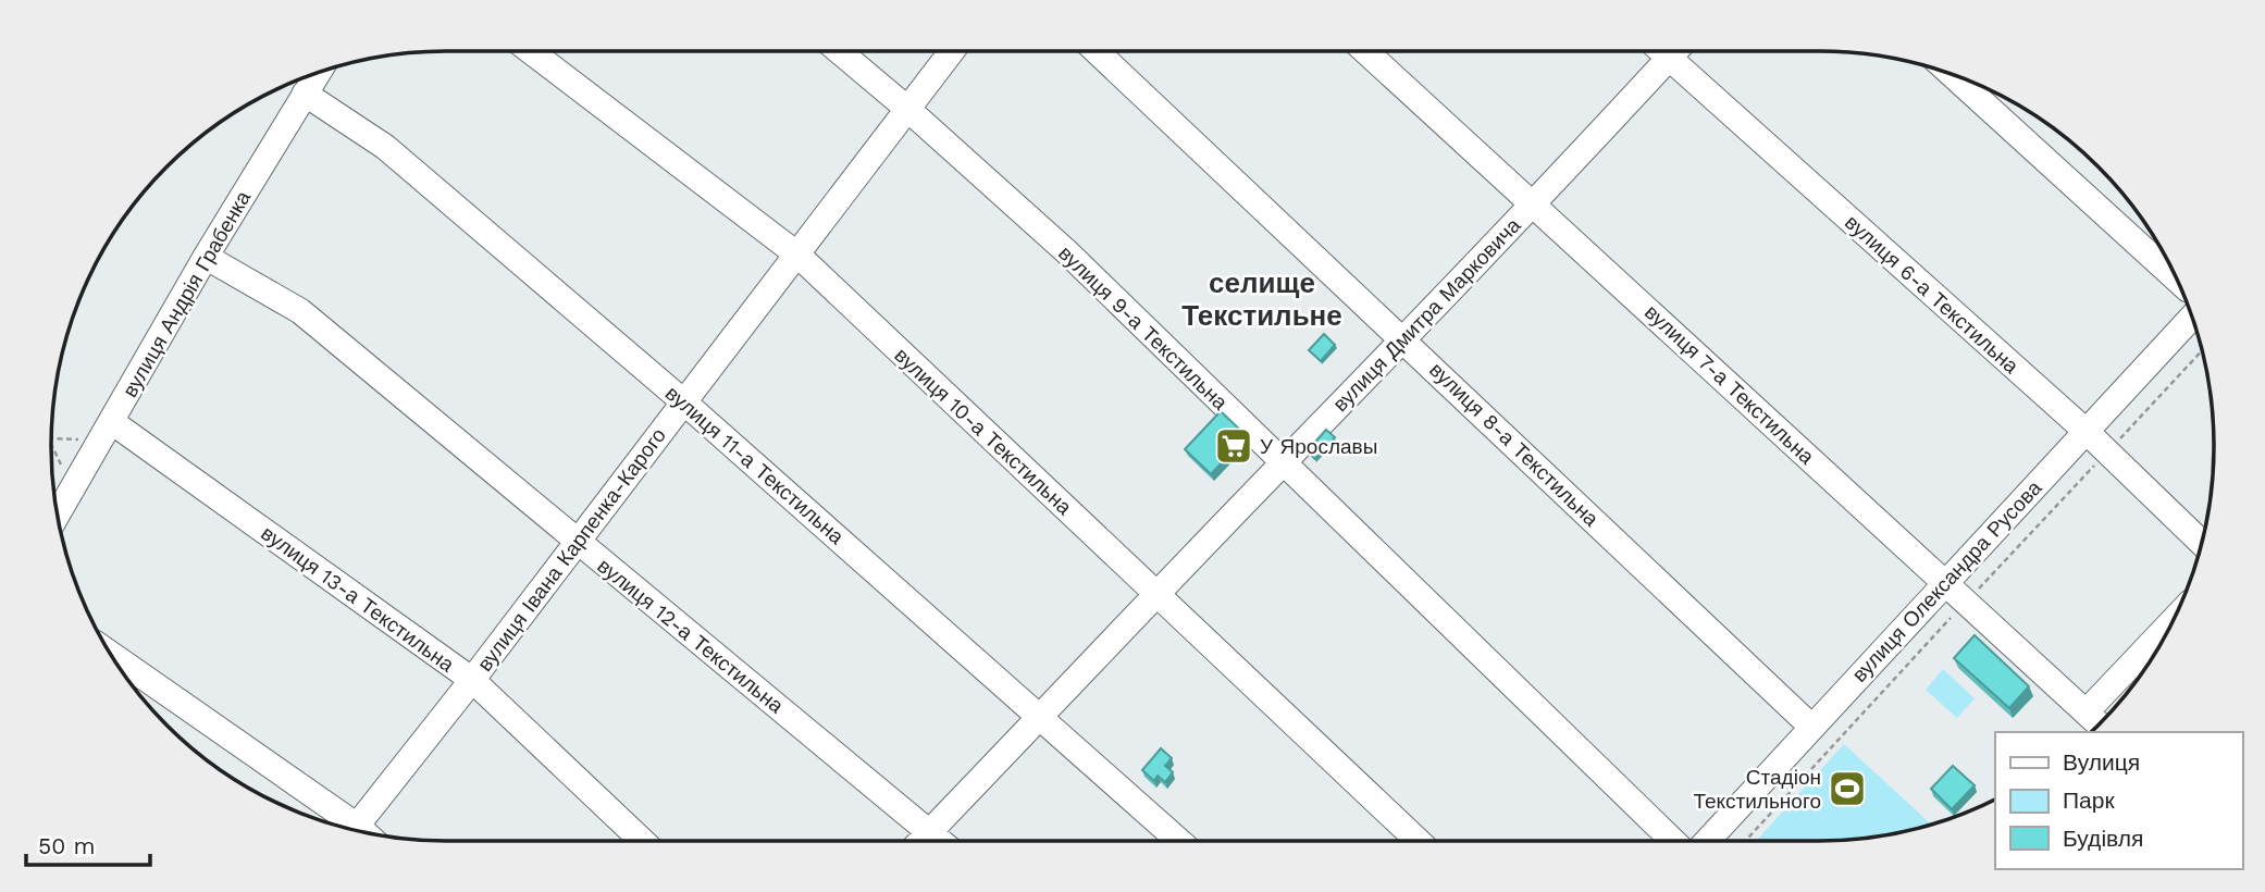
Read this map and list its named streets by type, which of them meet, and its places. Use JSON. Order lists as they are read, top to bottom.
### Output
{
  "streets": {
    "street": [
      "вулиця Андрія Грабенка",
      "вулиця 6-а Текстильна",
      "вулиця Дмитра Марковича",
      "вулиця 9-а Текстильна",
      "вулиця 7-а Текстильна",
      "вулиця 10-а Текстильна",
      "вулиця 8-а Текстильна",
      "вулиця 11-а Текстильна",
      "вулиця Івана Карпенка-Карого",
      "вулиця Олександра Русова",
      "вулиця 13-а Текстильна",
      "вулиця 12-а Текстильна"
    ]
  },
  "crossings": [
    ["вулиця Андрія Грабенка", "вулиця 11-а Текстильна"],
    ["вулиця Андрія Грабенка", "вулиця 13-а Текстильна"],
    ["вулиця Андрія Грабенка", "вулиця 12-а Текстильна"],
    ["вулиця 6-а Текстильна", "вулиця Дмитра Марковича"],
    ["вулиця 6-а Текстильна", "вулиця Олександра Русова"],
    ["вулиця Дмитра Марковича", "вулиця 9-а Текстильна"],
    ["вулиця Дмитра Марковича", "вулиця 7-а Текстильна"],
    ["вулиця Дмитра Марковича", "вулиця 10-а Текстильна"],
    ["вулиця Дмитра Марковича", "вулиця 8-а Текстильна"],
    ["вулиця Дмитра Марковича", "вулиця 11-а Текстильна"],
    ["вулиця Дмитра Марковича", "вулиця 12-а Текстильна"],
    ["вулиця 9-а Текстильна", "вулиця Івана Карпенка-Карого"],
    ["вулиця 7-а Текстильна", "вулиця Олександра Русова"],
    ["вулиця 10-а Текстильна", "вулиця Івана Карпенка-Карого"],
    ["вулиця 8-а Текстильна", "вулиця Олександра Русова"],
    ["вулиця 11-а Текстильна", "вулиця Івана Карпенка-Карого"],
    ["вулиця Івана Карпенка-Карого", "вулиця 13-а Текстильна"],
    ["вулиця Івана Карпенка-Карого", "вулиця 12-а Текстильна"]
  ],
  "districts": ["селище Текстильне"],
  "places": {
    "supermarket": ["У Ярославы"],
    "sports": ["Стадіон Текстильного"]
  },
  "legend": ["Вулиця", "Парк", "Будівля"],
  "scale_bar": "50 m"
}
